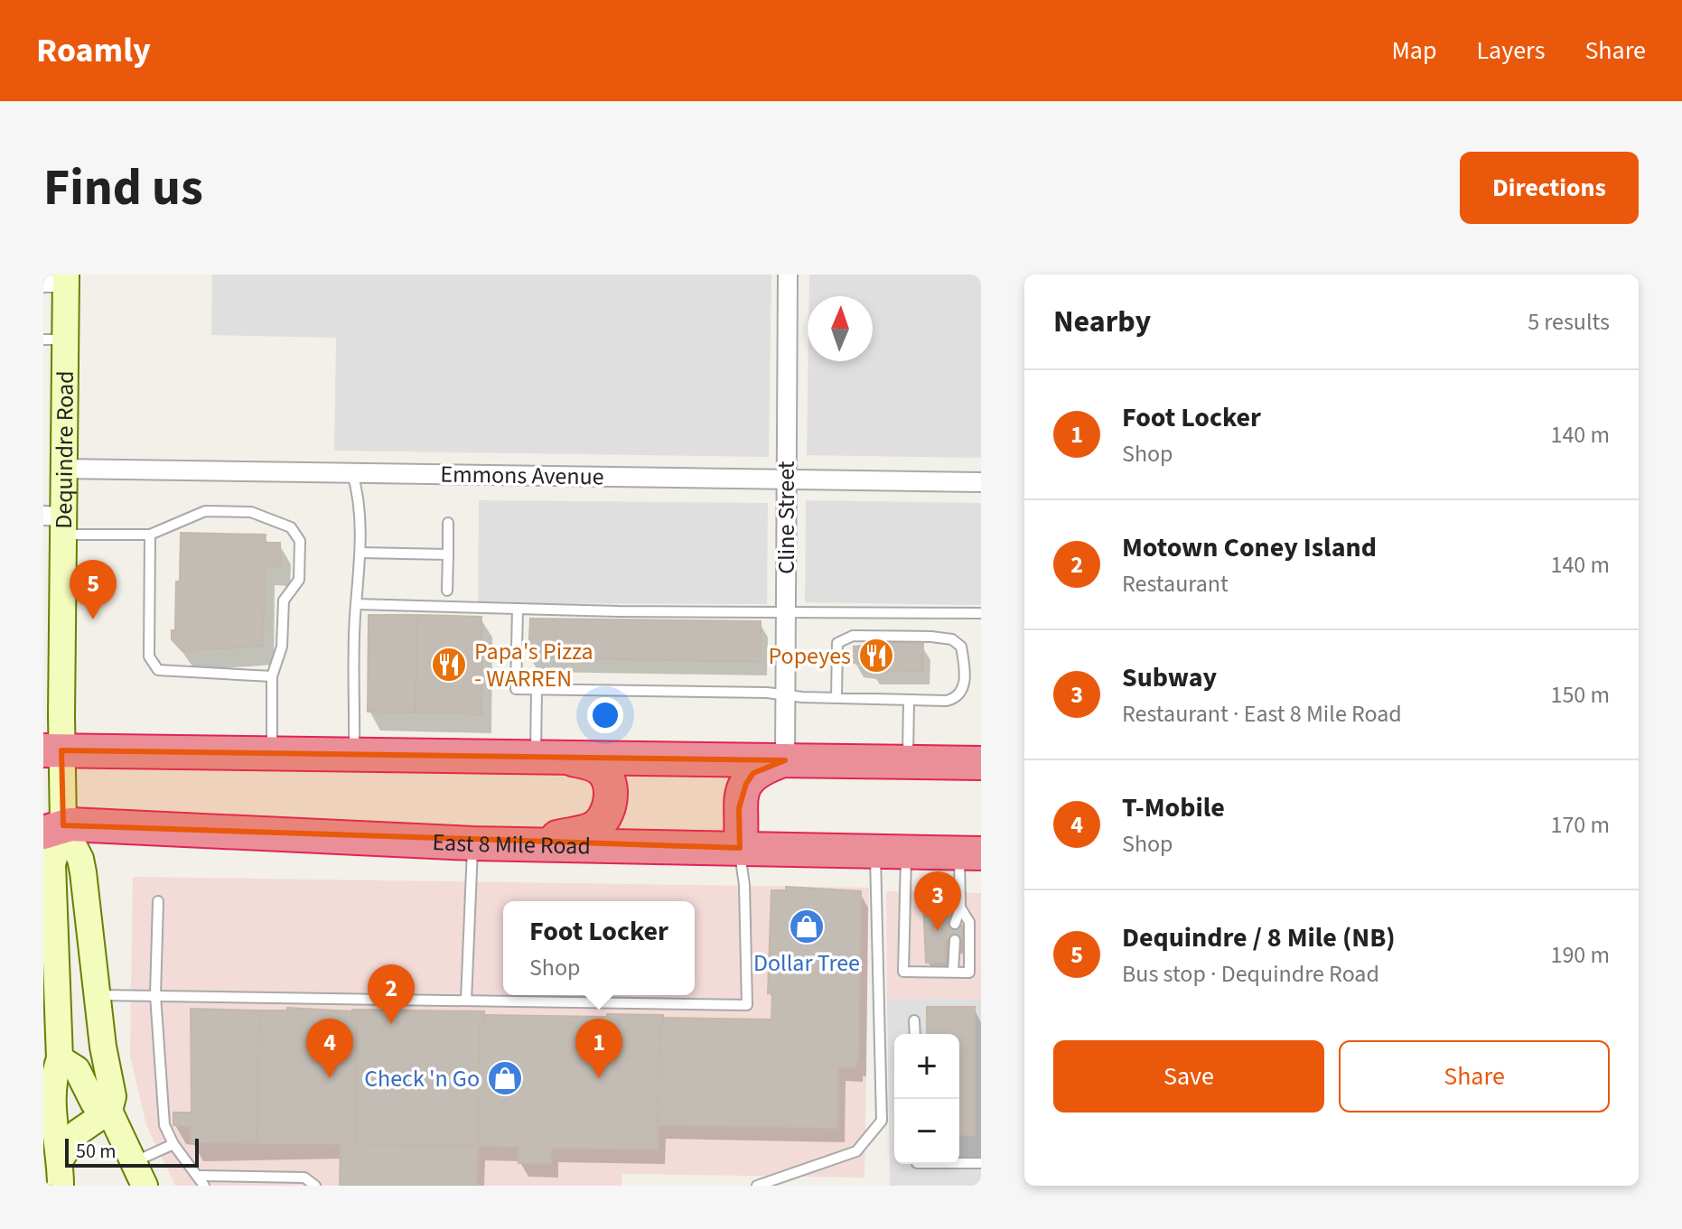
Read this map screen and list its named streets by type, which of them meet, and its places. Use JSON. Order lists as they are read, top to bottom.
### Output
{
  "streets": {
    "highway": ["East 8 Mile Road"],
    "main road": ["Dequindre Road"],
    "street": ["Emmons Avenue", "Cline Street"]
  },
  "crossings": [
    ["Dequindre Road", "Emmons Avenue"],
    ["Dequindre Road", "East 8 Mile Road"],
    ["Emmons Avenue", "Cline Street"]
  ],
  "places": {
    "restaurant": ["Popeyes", "Papa's Pizza - WARREN"],
    "shop": ["Dollar Tree", "Check 'n Go"]
  },
  "scale_bar": "50 m",
  "north": "top",
  "page": {
    "header": "Roamly",
    "nav": ["Map", "Layers", "Share"],
    "buttons": [
      "Directions",
      ["Save", "Share"]
    ],
    "title": "Find us",
    "heading": ["Nearby", "5 results"],
    "list": [
      {
        "mark": "1",
        "name": "Foot Locker",
        "note": "Shop",
        "value": "140 m"
      },
      {
        "mark": "2",
        "name": "Motown Coney Island",
        "note": "Restaurant",
        "value": "140 m"
      },
      {
        "mark": "3",
        "name": "Subway",
        "note": "Restaurant · East 8 Mile Road",
        "value": "150 m"
      },
      {
        "mark": "4",
        "name": "T-Mobile",
        "note": "Shop",
        "value": "170 m"
      },
      {
        "mark": "5",
        "name": "Dequindre / 8 Mile (NB)",
        "note": "Bus stop · Dequindre Road",
        "value": "190 m"
      }
    ],
    "pins": [
      "5",
      "3",
      "2",
      "1",
      "4"
    ],
    "popup": ["Foot Locker", "Shop"],
    "map_buttons": ["+", "−"],
    "scale": "50 m"
  }
}
